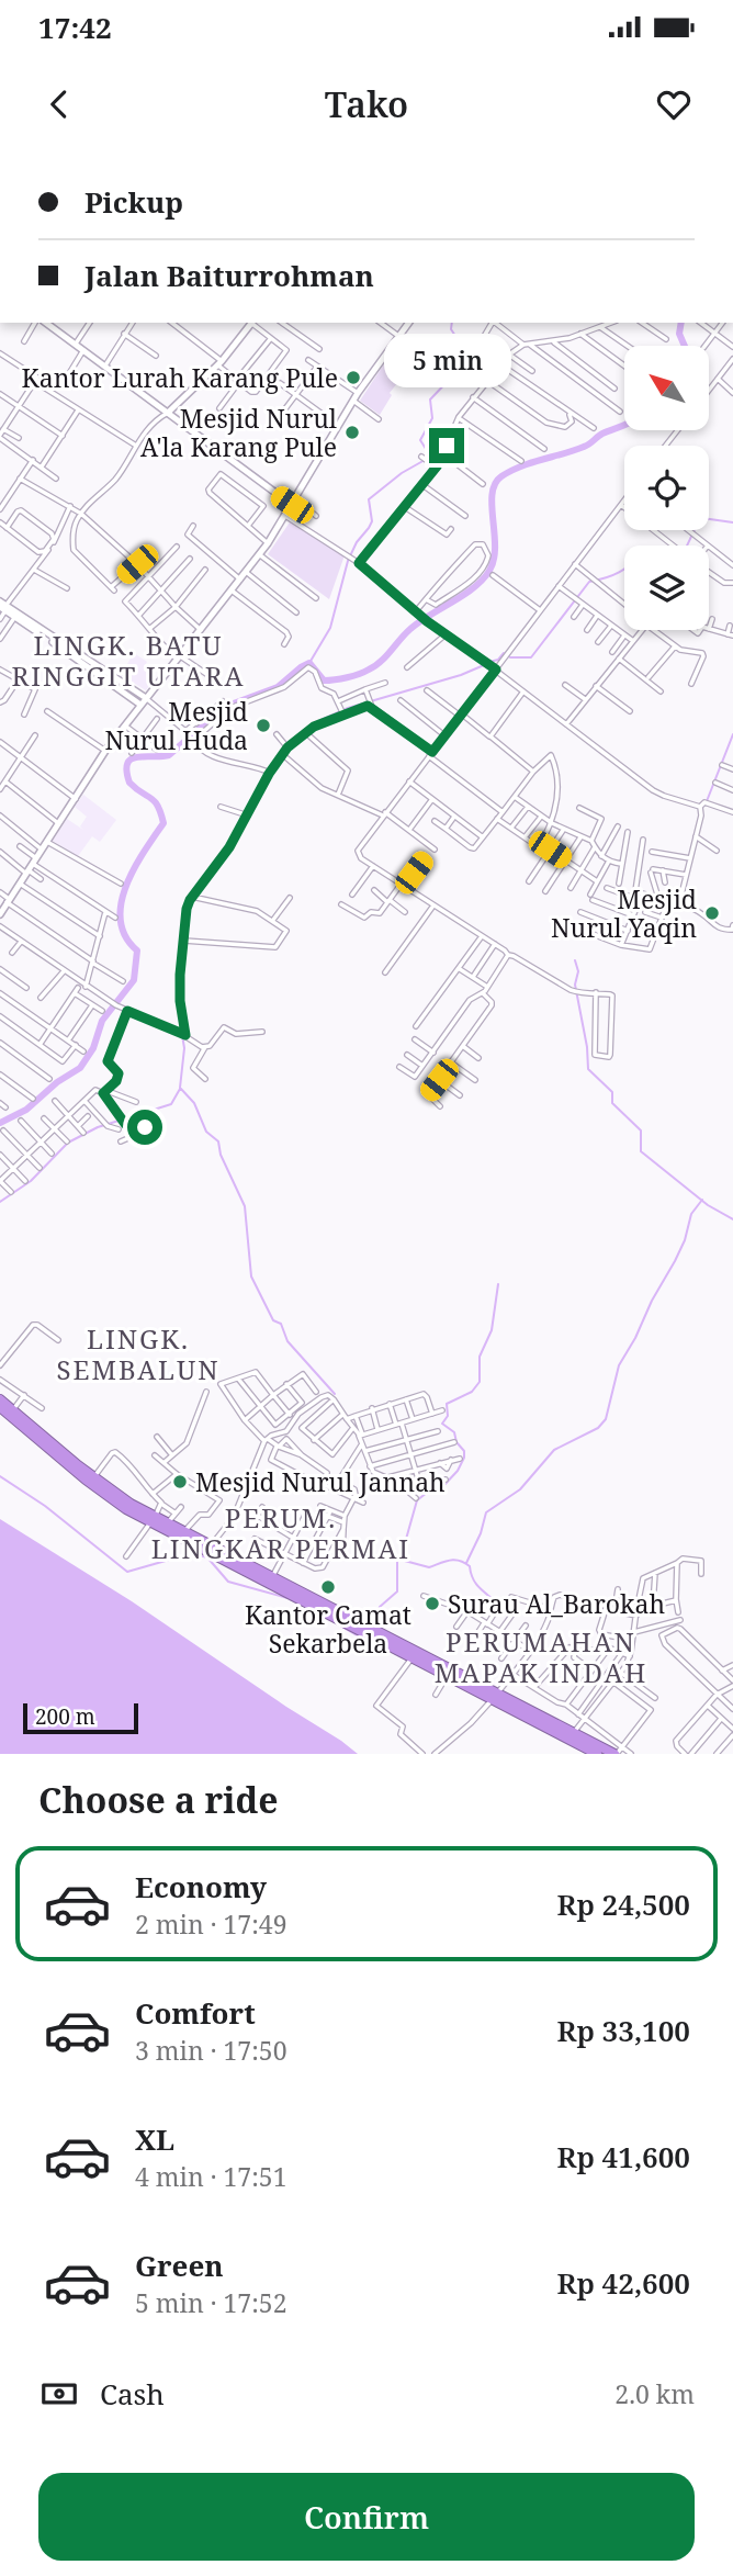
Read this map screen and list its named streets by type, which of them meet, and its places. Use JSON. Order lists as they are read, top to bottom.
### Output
{
  "districts": [
    "LINGK. BATU RINGGIT UTARA",
    "LINGK. SEMBALUN",
    "PERUM. LINGKAR PERMAI",
    "PERUMAHAN MAPAK INDAH"
  ],
  "places": [
    "Kantor Lurah Karang Pule",
    "Mesjid Nurul A'la Karang Pule",
    "Mesjid Nurul Huda",
    "Mesjid Nurul Yaqin",
    "Mesjid Nurul Jannah",
    "Kantor Camat Sekarbela",
    "Surau Al_Barokah"
  ],
  "scale_bar": "200 m",
  "north": "top left",
  "page": {
    "status": "17:42",
    "header": "Tako",
    "banner": ["Pickup", "Jalan Baiturrohman"],
    "bubble": "5 min",
    "scale": "200 m",
    "heading": "Choose a ride",
    "list": [
      {
        "name": "Economy",
        "note": "2 min · 17:49",
        "value": "Rp 24,500"
      },
      {
        "name": "Comfort",
        "note": "3 min · 17:50",
        "value": "Rp 33,100"
      },
      {
        "name": "XL",
        "note": "4 min · 17:51",
        "value": "Rp 41,600"
      },
      {
        "name": "Green",
        "note": "5 min · 17:52",
        "value": "Rp 42,600"
      }
    ],
    "pay": ["Cash", "2.0 km"],
    "buttons": "Confirm"
  }
}
